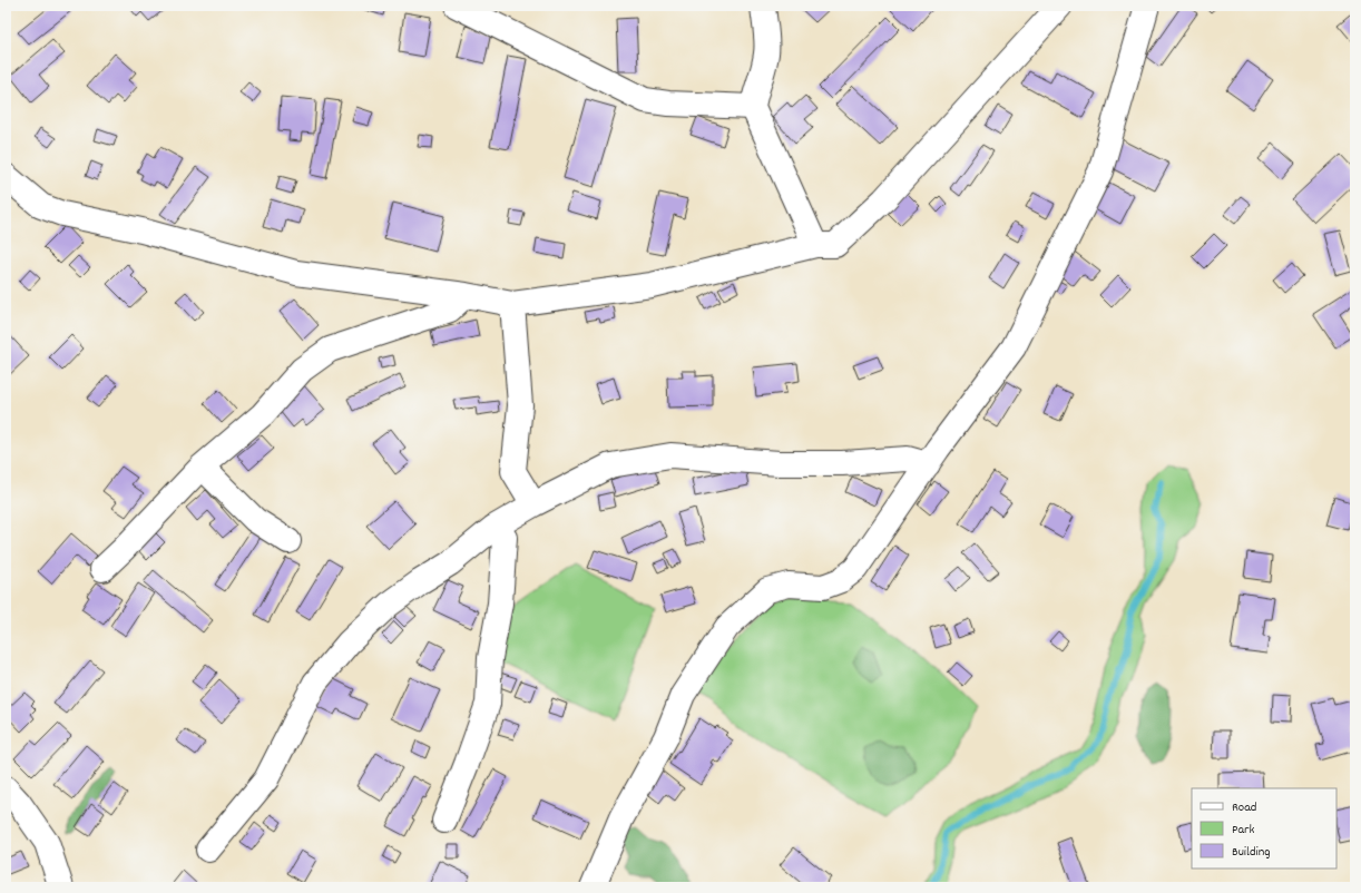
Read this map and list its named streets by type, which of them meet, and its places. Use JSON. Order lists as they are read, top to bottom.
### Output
{
  "legend": ["Road", "Park", "Building"]
}
